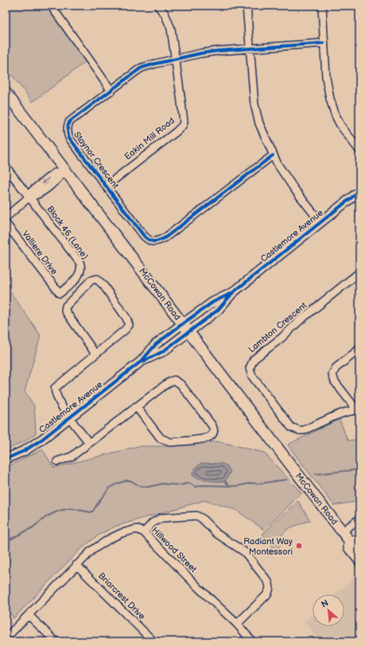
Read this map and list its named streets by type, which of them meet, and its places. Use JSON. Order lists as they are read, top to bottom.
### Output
{
  "streets": {
    "main road": ["McCowan Road"],
    "street": [
      "Eakin Mill Road",
      "Staynor Crescent",
      "Block 46 (Lane)",
      "Castlemore Avenue",
      "Valliere Drive",
      "Lambton Crescent",
      "Hillwood Street",
      "Briarcrest Drive"
    ]
  },
  "crossings": [
    ["Eakin Mill Road", "Staynor Crescent"],
    ["Block 46 (Lane)", "Valliere Drive"],
    ["Castlemore Avenue", "McCowan Road"],
    ["Hillwood Street", "Briarcrest Drive"]
  ],
  "places": ["Radiant Way Montessori"],
  "north": "top left"
}
